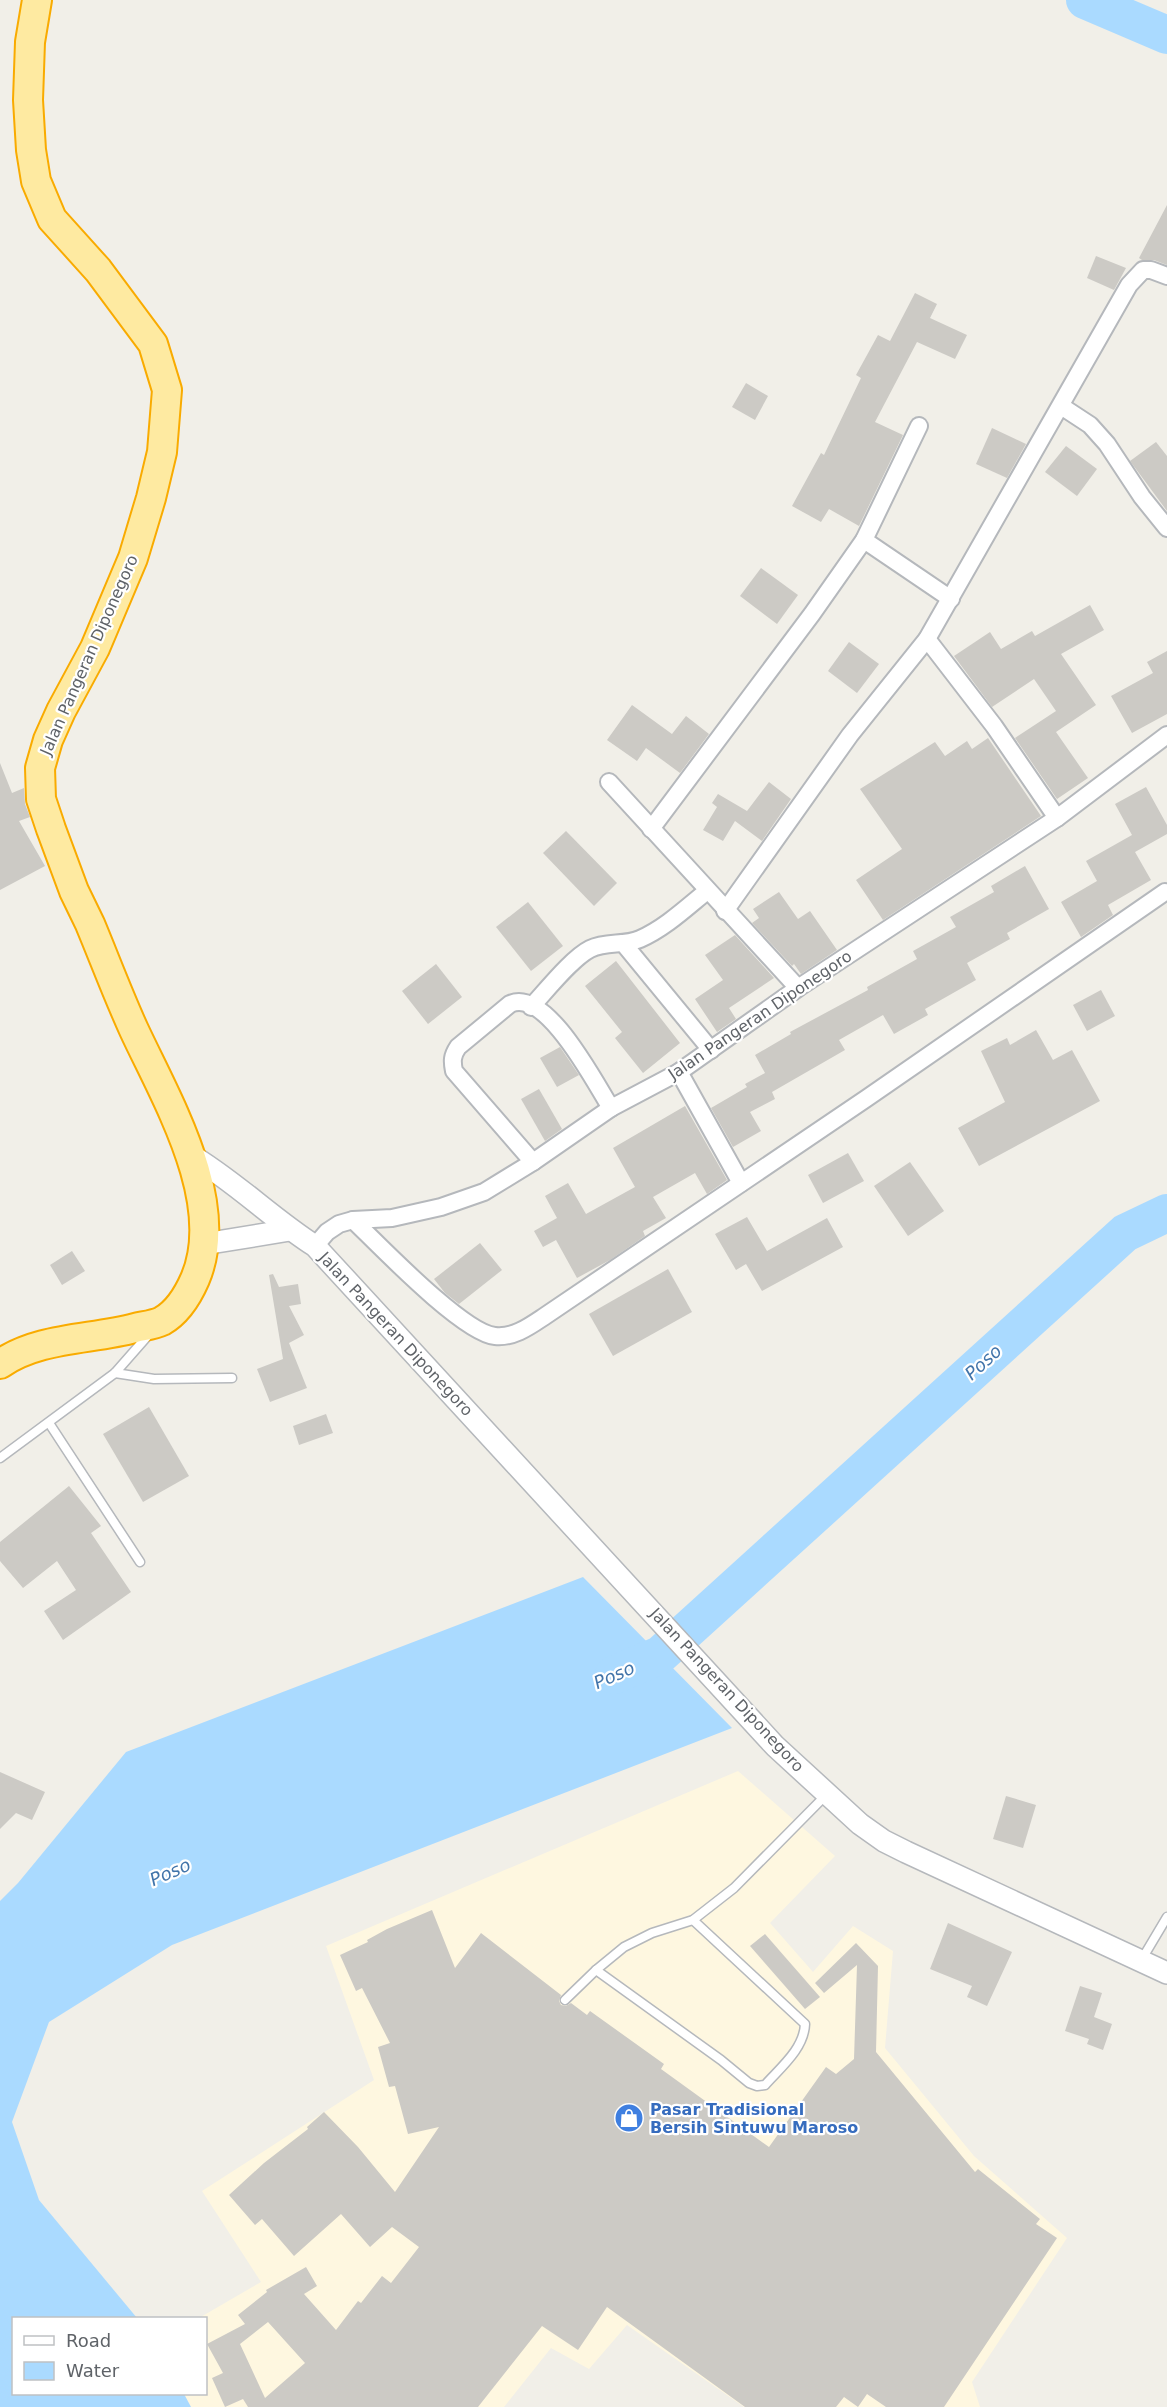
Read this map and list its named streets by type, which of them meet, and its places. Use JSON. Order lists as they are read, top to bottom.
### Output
{
  "streets": {
    "highway": ["Jalan Pangeran Diponegoro"]
  },
  "water": ["Poso"],
  "places": {
    "shop": ["Pasar Tradisional Bersih Sintuwu Maroso"]
  },
  "legend": ["Road", "Water"]
}
